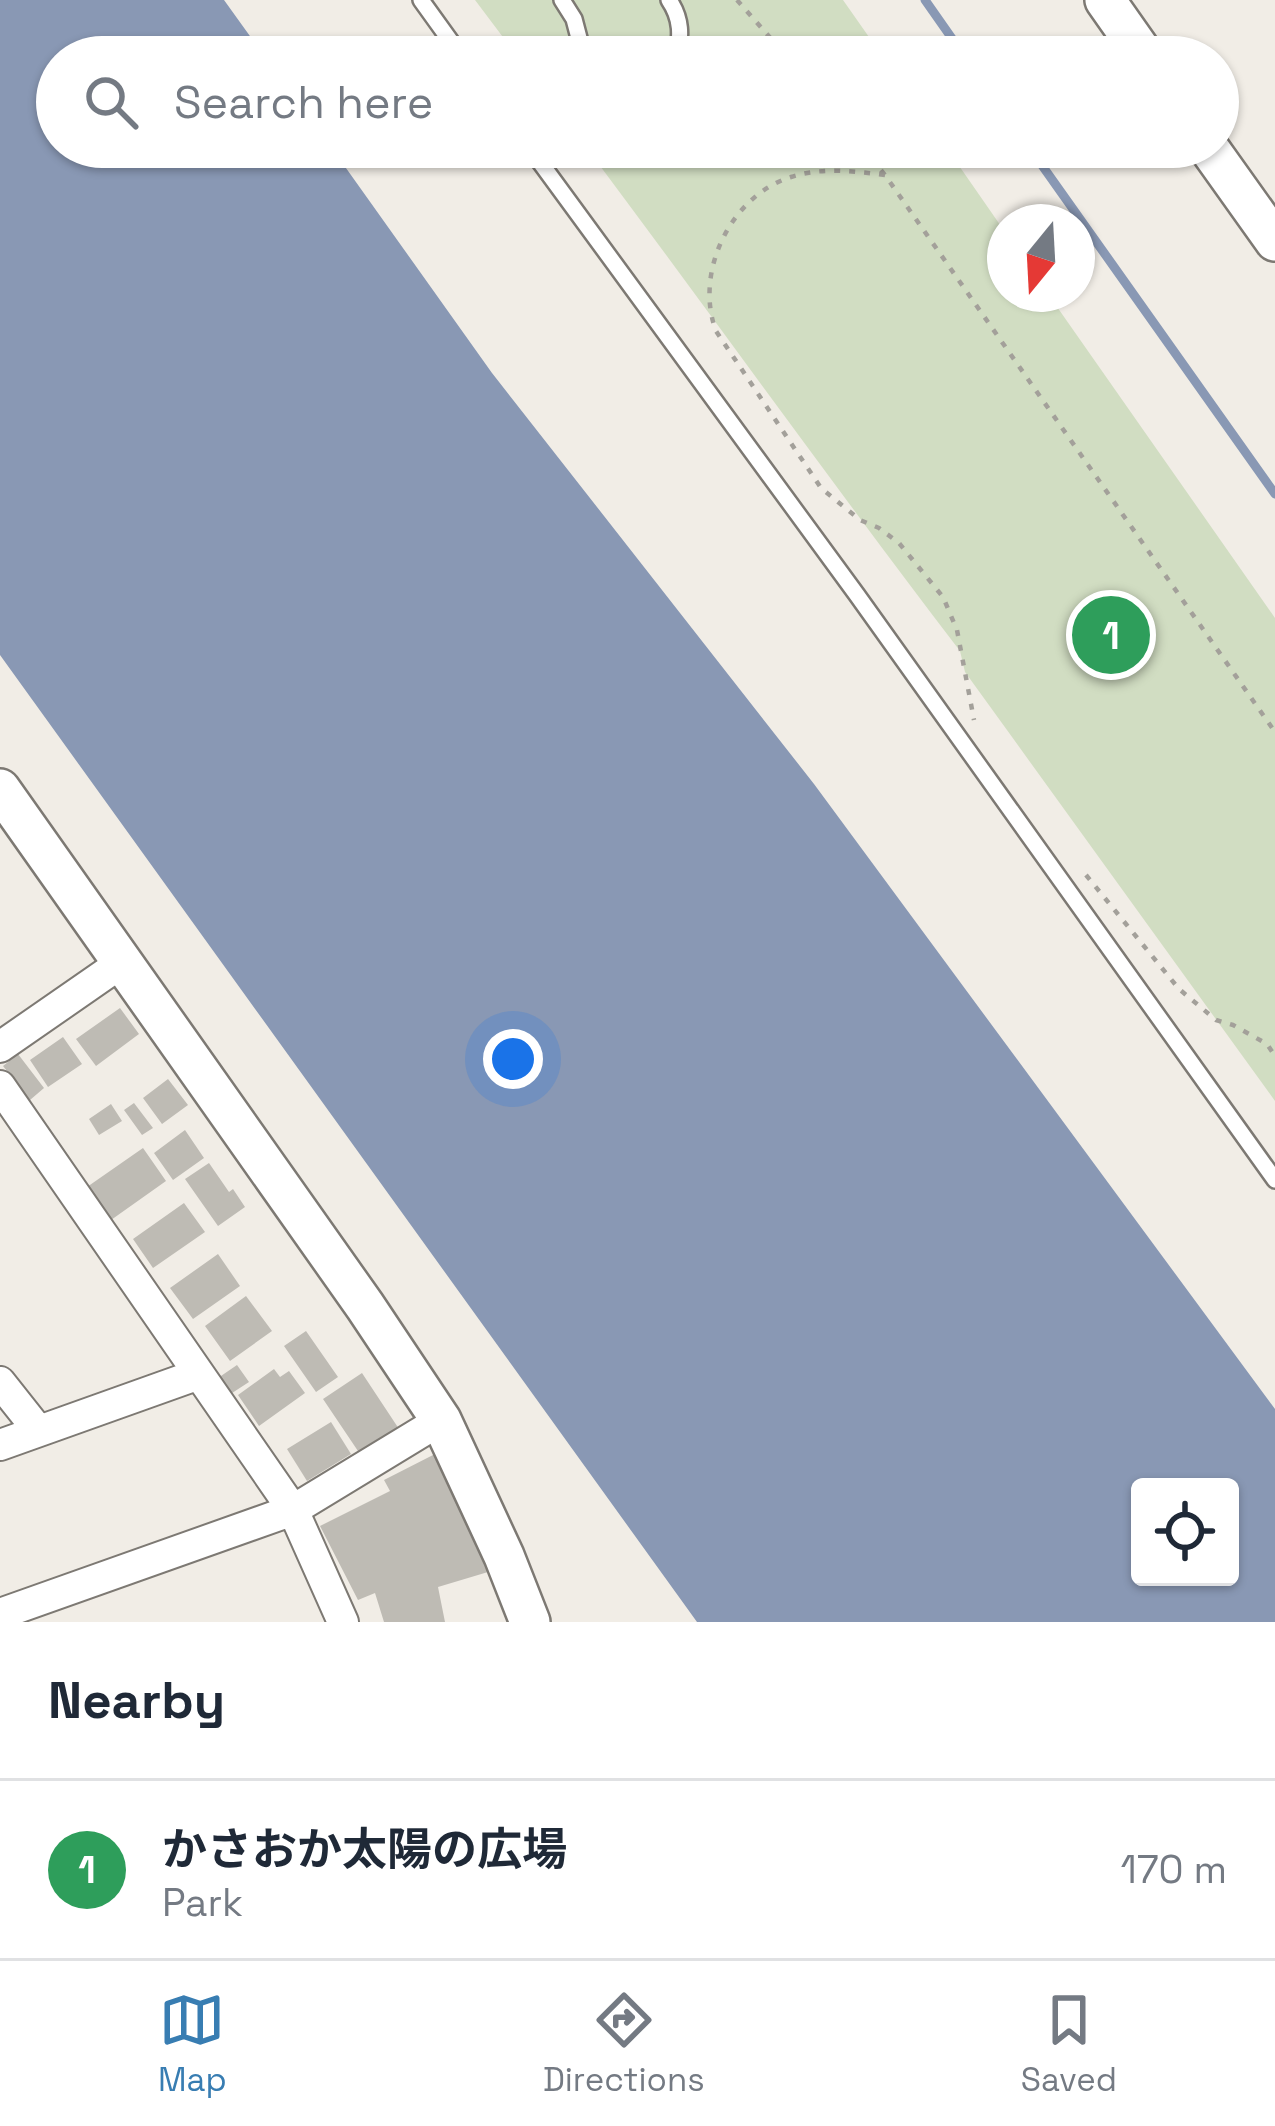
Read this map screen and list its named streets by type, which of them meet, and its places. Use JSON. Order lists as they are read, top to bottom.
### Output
{
  "north": "bottom",
  "page": {
    "search": "Search here",
    "pins": "1",
    "heading": "Nearby",
    "list": [
      {
        "mark": "1",
        "name": "かさおか太陽の広場",
        "note": "Park",
        "value": "170 m"
      }
    ],
    "nav": ["Map", "Directions", "Saved"]
  }
}
